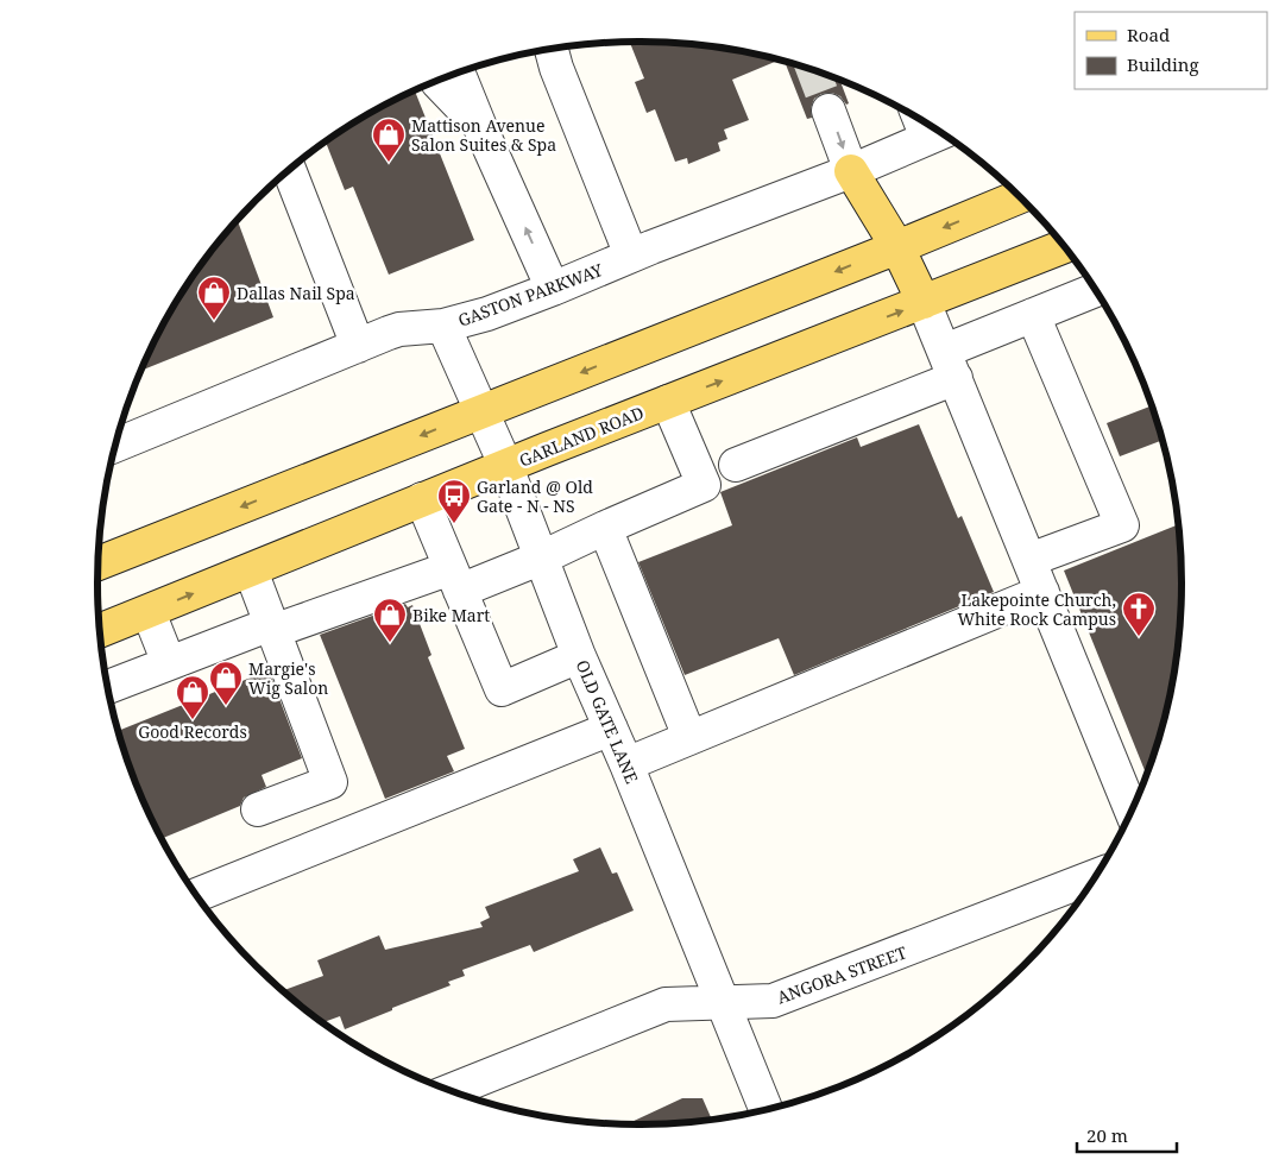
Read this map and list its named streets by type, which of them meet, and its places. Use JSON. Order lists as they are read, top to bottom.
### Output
{
  "streets": {
    "main road": ["GARLAND ROAD"],
    "street": ["GASTON PARKWAY", "OLD GATE LANE", "ANGORA STREET"]
  },
  "crossings": [
    ["GASTON PARKWAY", "OLD GATE LANE"],
    ["GARLAND ROAD", "OLD GATE LANE"],
    ["OLD GATE LANE", "ANGORA STREET"]
  ],
  "places": {
    "shop": [
      "Mattison Avenue Salon Suites & Spa",
      "Dallas Nail Spa",
      "Bike Mart",
      "Margie's Wig Salon",
      "Good Records"
    ],
    "bus stop": ["Garland @ Old Gate - N - NS"],
    "church": ["Lakepointe Church, White Rock Campus"]
  },
  "legend": ["Road", "Building"],
  "scale_bar": "20 m"
}
